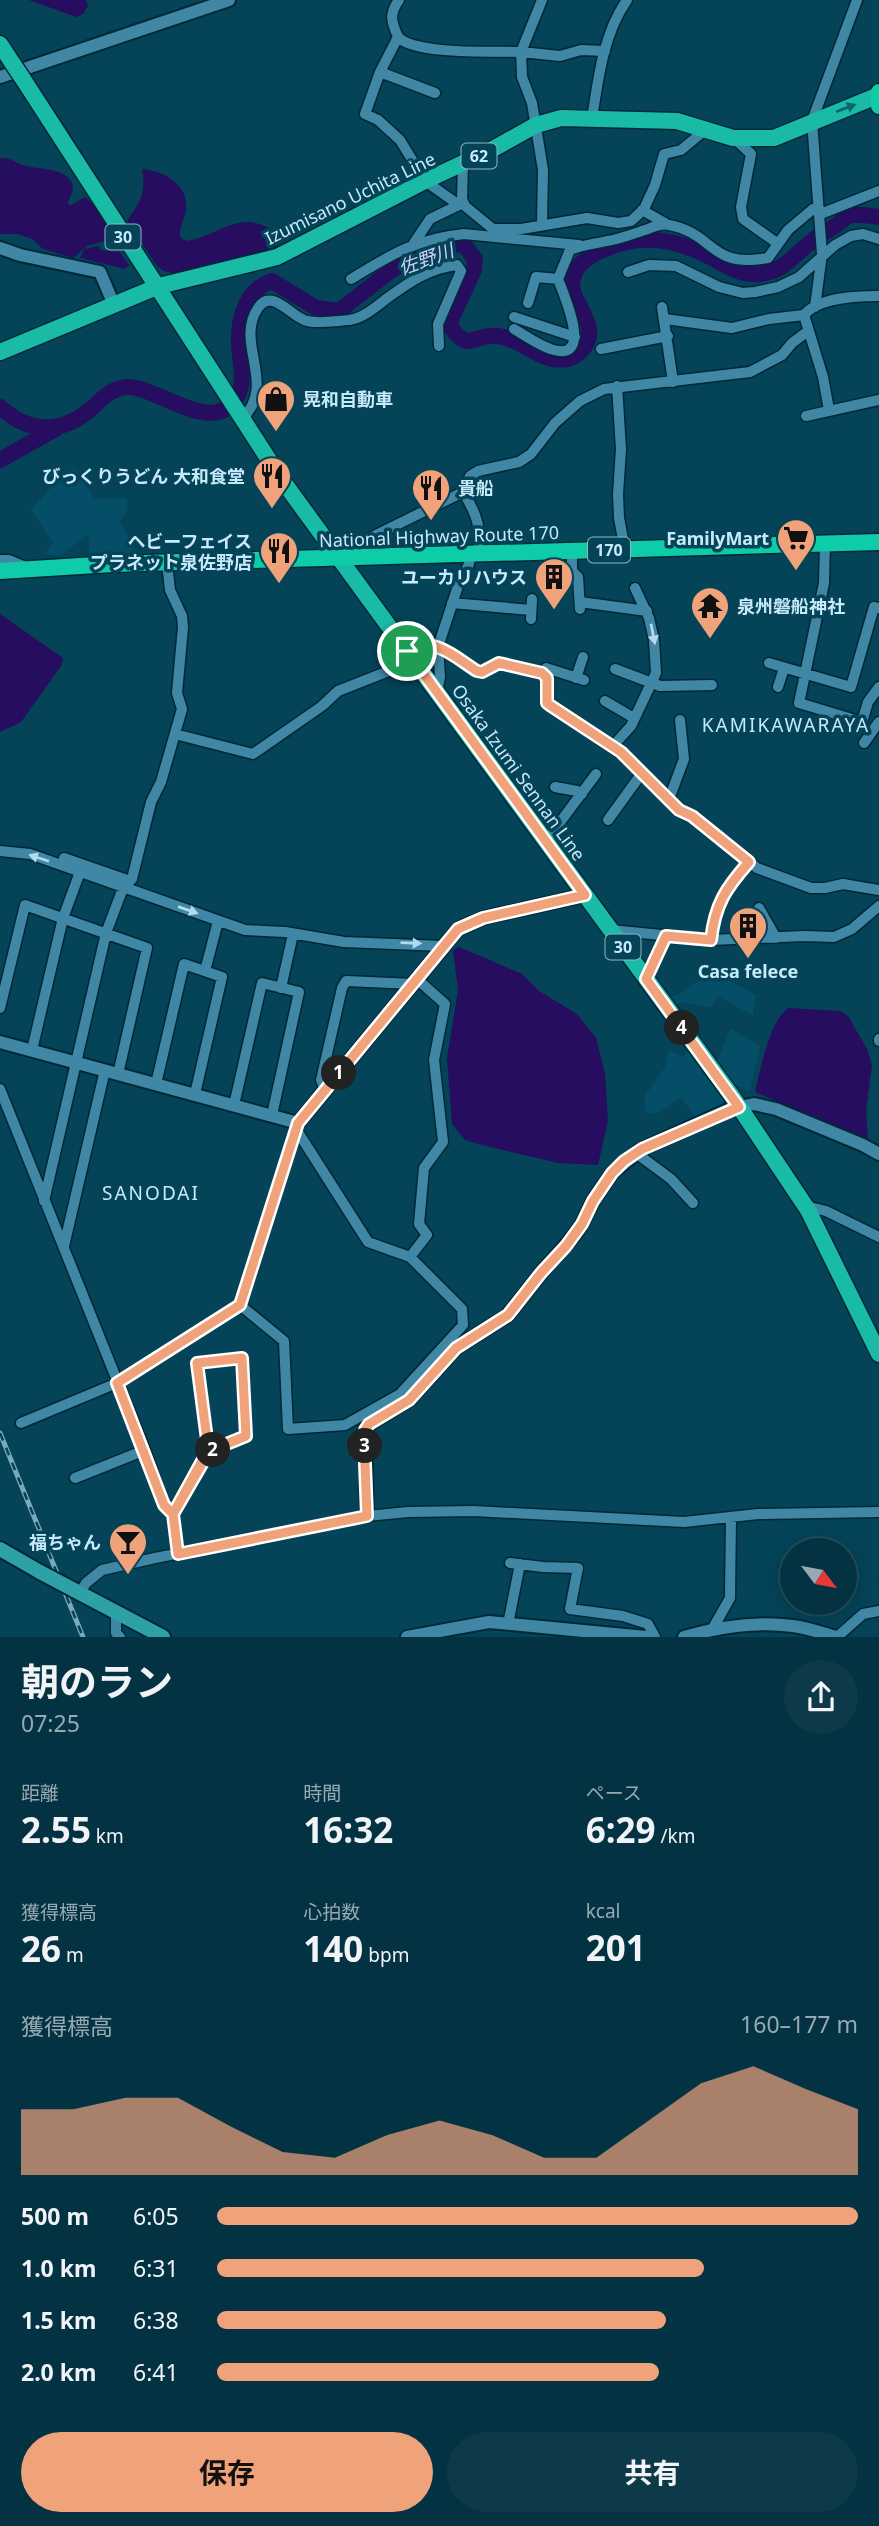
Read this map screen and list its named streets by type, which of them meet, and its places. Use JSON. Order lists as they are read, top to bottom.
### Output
{
  "streets": {
    "highway": ["National Highway Route 170", "170"],
    "main road": [
      "62",
      "Izumisano Uchita Line",
      "30",
      "Osaka Izumi Sennan Line"
    ]
  },
  "crossings": [
    ["Izumisano Uchita Line", "Osaka Izumi Sennan Line"],
    ["National Highway Route 170", "Osaka Izumi Sennan Line"]
  ],
  "districts": ["KAMIKAWARAYA", "SANODAI"],
  "water": ["佐野川"],
  "places": {
    "shop": ["晃和自動車"],
    "restaurant": ["びっくりうどん 大和食堂", "貴船", "ヘビーフェイス プラネット泉佐野店"],
    "supermarket": ["FamilyMart"],
    "building": ["ユーカリハウス", "Casa felece"],
    "temple": ["泉州磐船神社"],
    "bar": ["福ちゃん"]
  },
  "north": "bottom right",
  "page": {
    "pins": [
      "4",
      "1",
      "3",
      "2"
    ],
    "heading": ["朝のラン", "07:25"],
    "stats": [
      ["距離", "2.55 km"],
      ["時間", "16:32"],
      ["ペース", "6:29 /km"],
      ["獲得標高", "26 m"],
      ["心拍数", "140 bpm"],
      ["kcal", "201"]
    ],
    "chart": ["獲得標高", "160–177 m"],
    "list": [
      {
        "name": "500 m",
        "note": "6:05"
      },
      {
        "name": "1.0 km",
        "note": "6:31"
      },
      {
        "name": "1.5 km",
        "note": "6:38"
      },
      {
        "name": "2.0 km",
        "note": "6:41"
      }
    ],
    "buttons": ["保存", "共有"]
  }
}
